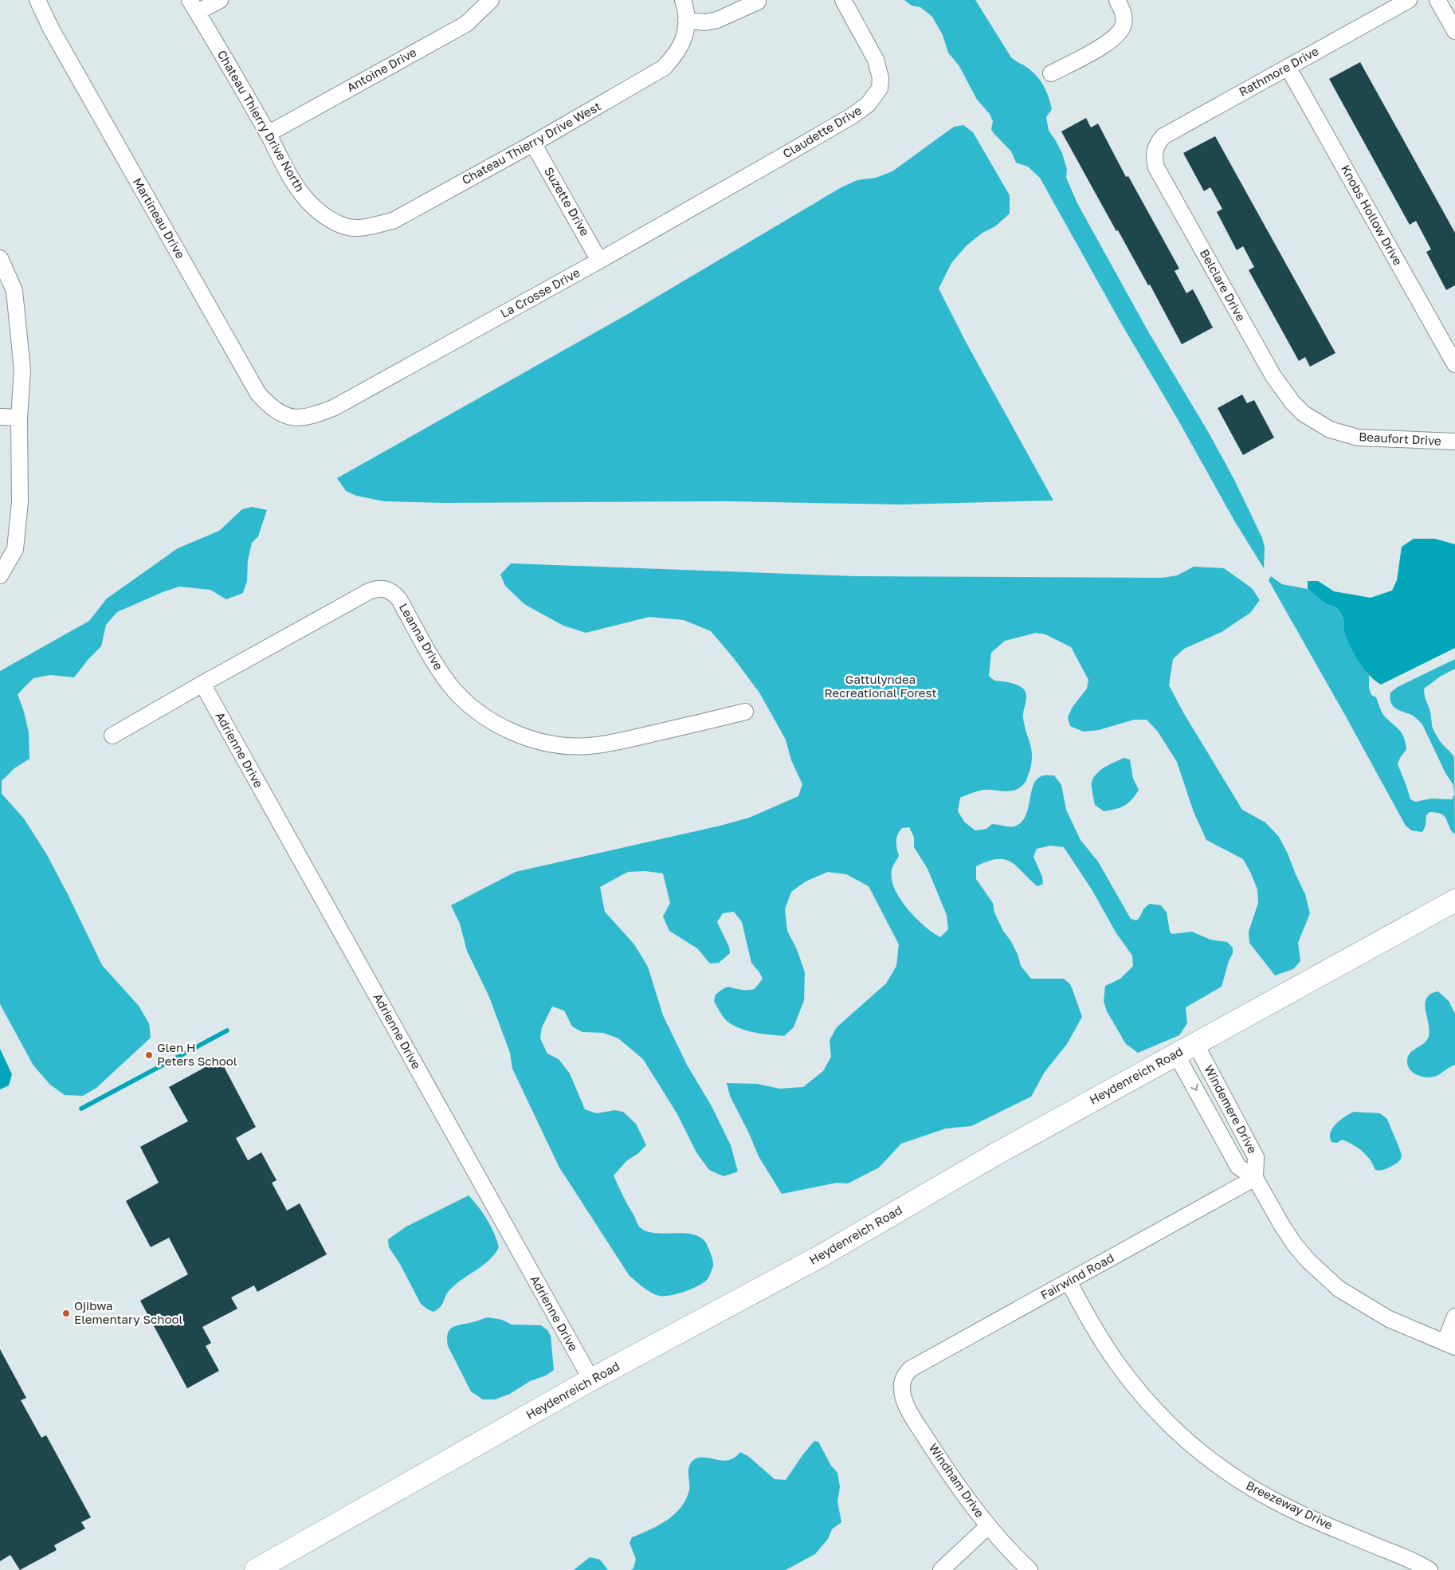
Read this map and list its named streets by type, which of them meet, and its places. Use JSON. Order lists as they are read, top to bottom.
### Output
{
  "streets": {
    "street": [
      "Antoine Drive",
      "Rathmore Drive",
      "Chateau Thierry Drive North",
      "Claudette Drive",
      "Chateau Thierry Drive West",
      "Suzette Drive",
      "Knobs Hollow Drive",
      "Martineau Drive",
      "Belclare Drive",
      "La Crosse Drive",
      "Beaufort Drive",
      "Leanna Drive",
      "Adrienne Drive",
      "Heydenreich Road",
      "Windemere Drive",
      "Fairwind Road",
      "Windham Drive",
      "Breezeway Drive"
    ]
  },
  "crossings": [
    ["Antoine Drive", "Chateau Thierry Drive North"],
    ["Rathmore Drive", "Knobs Hollow Drive"],
    ["Rathmore Drive", "Belclare Drive"],
    ["Chateau Thierry Drive North", "Chateau Thierry Drive West"],
    ["Claudette Drive", "La Crosse Drive"],
    ["Chateau Thierry Drive West", "Suzette Drive"],
    ["Suzette Drive", "La Crosse Drive"],
    ["Martineau Drive", "La Crosse Drive"],
    ["Belclare Drive", "Beaufort Drive"],
    ["Leanna Drive", "Adrienne Drive"],
    ["Adrienne Drive", "Heydenreich Road"],
    ["Heydenreich Road", "Windemere Drive"],
    ["Windemere Drive", "Fairwind Road"],
    ["Fairwind Road", "Windham Drive"],
    ["Fairwind Road", "Breezeway Drive"]
  ],
  "parks": ["Gattulyndea Recreational Forest"],
  "places": ["Glen H Peters School", "Ojibwa Elementary School"]
}
